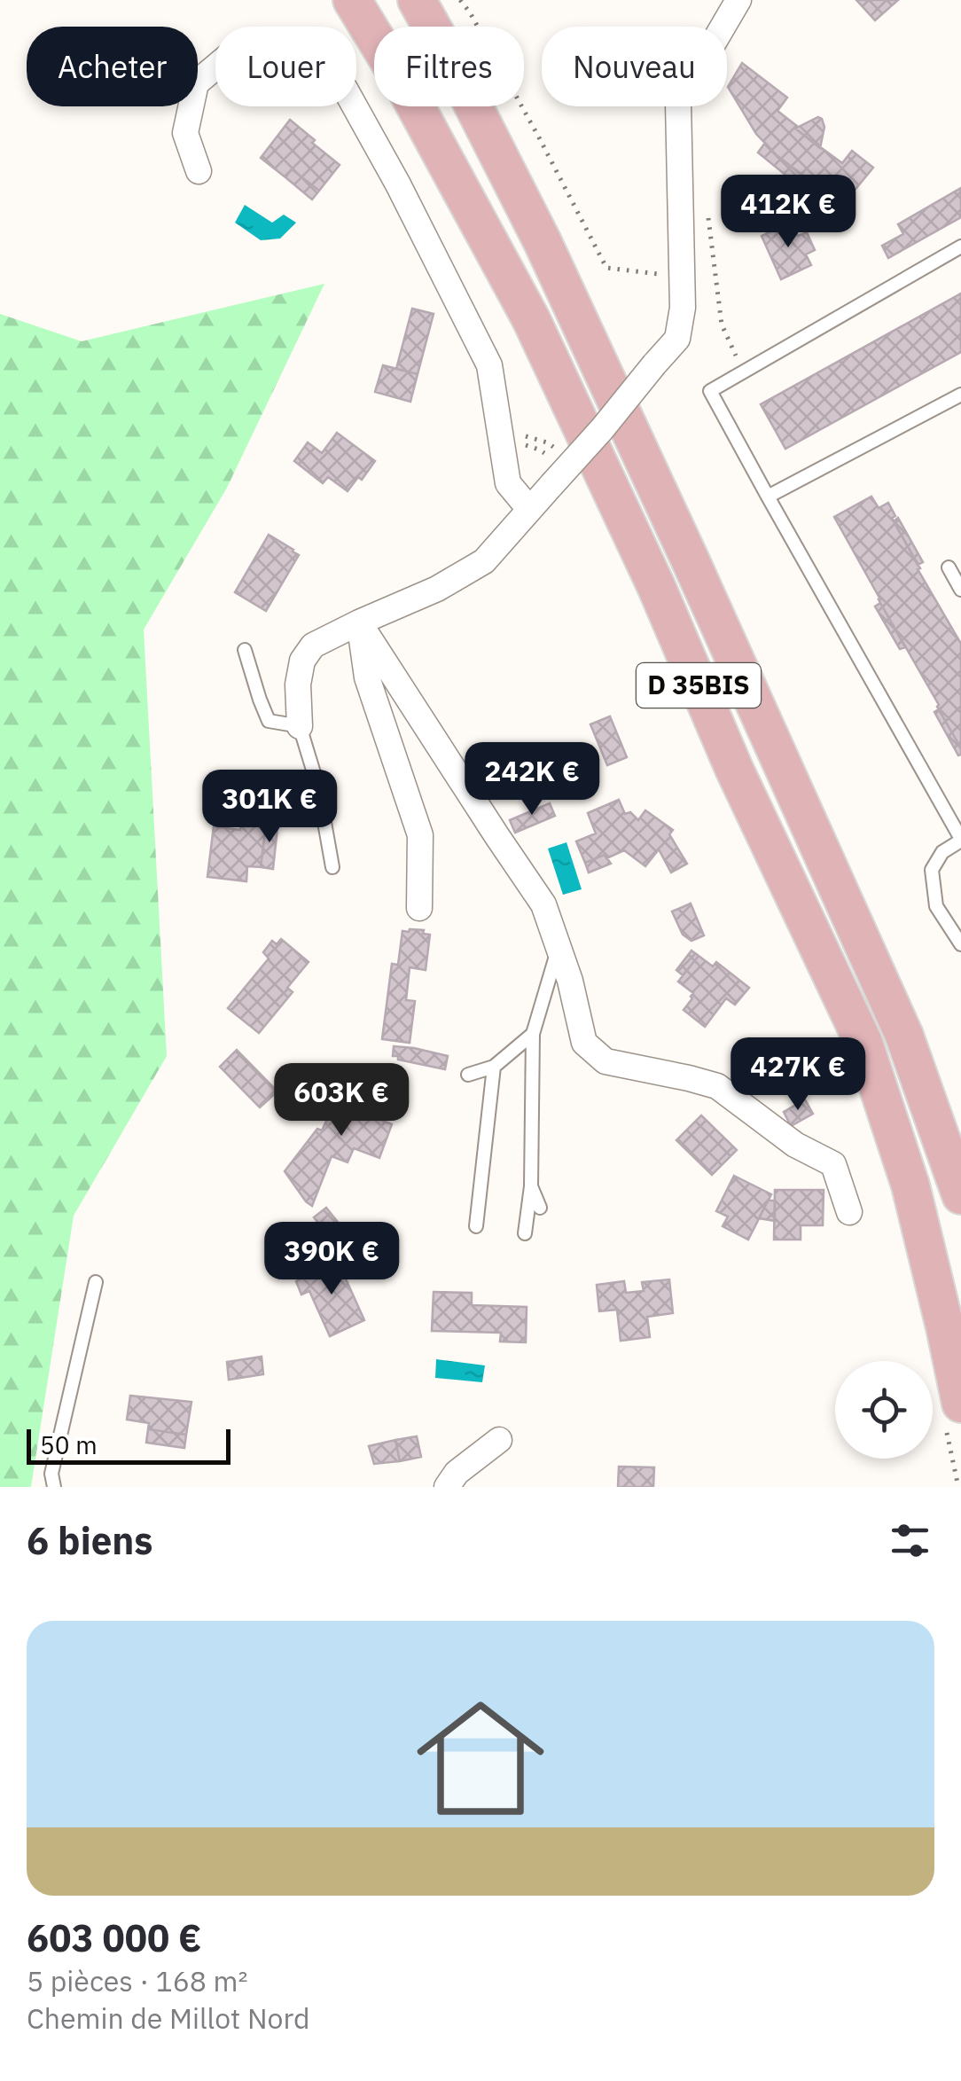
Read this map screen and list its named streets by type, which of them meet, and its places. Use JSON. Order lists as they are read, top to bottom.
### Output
{
  "streets": {
    "main road": ["D 35BIS"]
  },
  "scale_bar": "50 m",
  "page": {
    "chip": [
      "Acheter",
      "Louer",
      "Filtres",
      "Nouveau"
    ],
    "price": [
      "412K €",
      "242K €",
      "301K €",
      "427K €",
      "603K €",
      "390K €"
    ],
    "scale": "50 m",
    "heading": "6 biens",
    "list": [
      {
        "name": "603 000 €",
        "note": "5 pièces · 168 m² · Chemin de Millot Nord"
      }
    ]
  }
}
